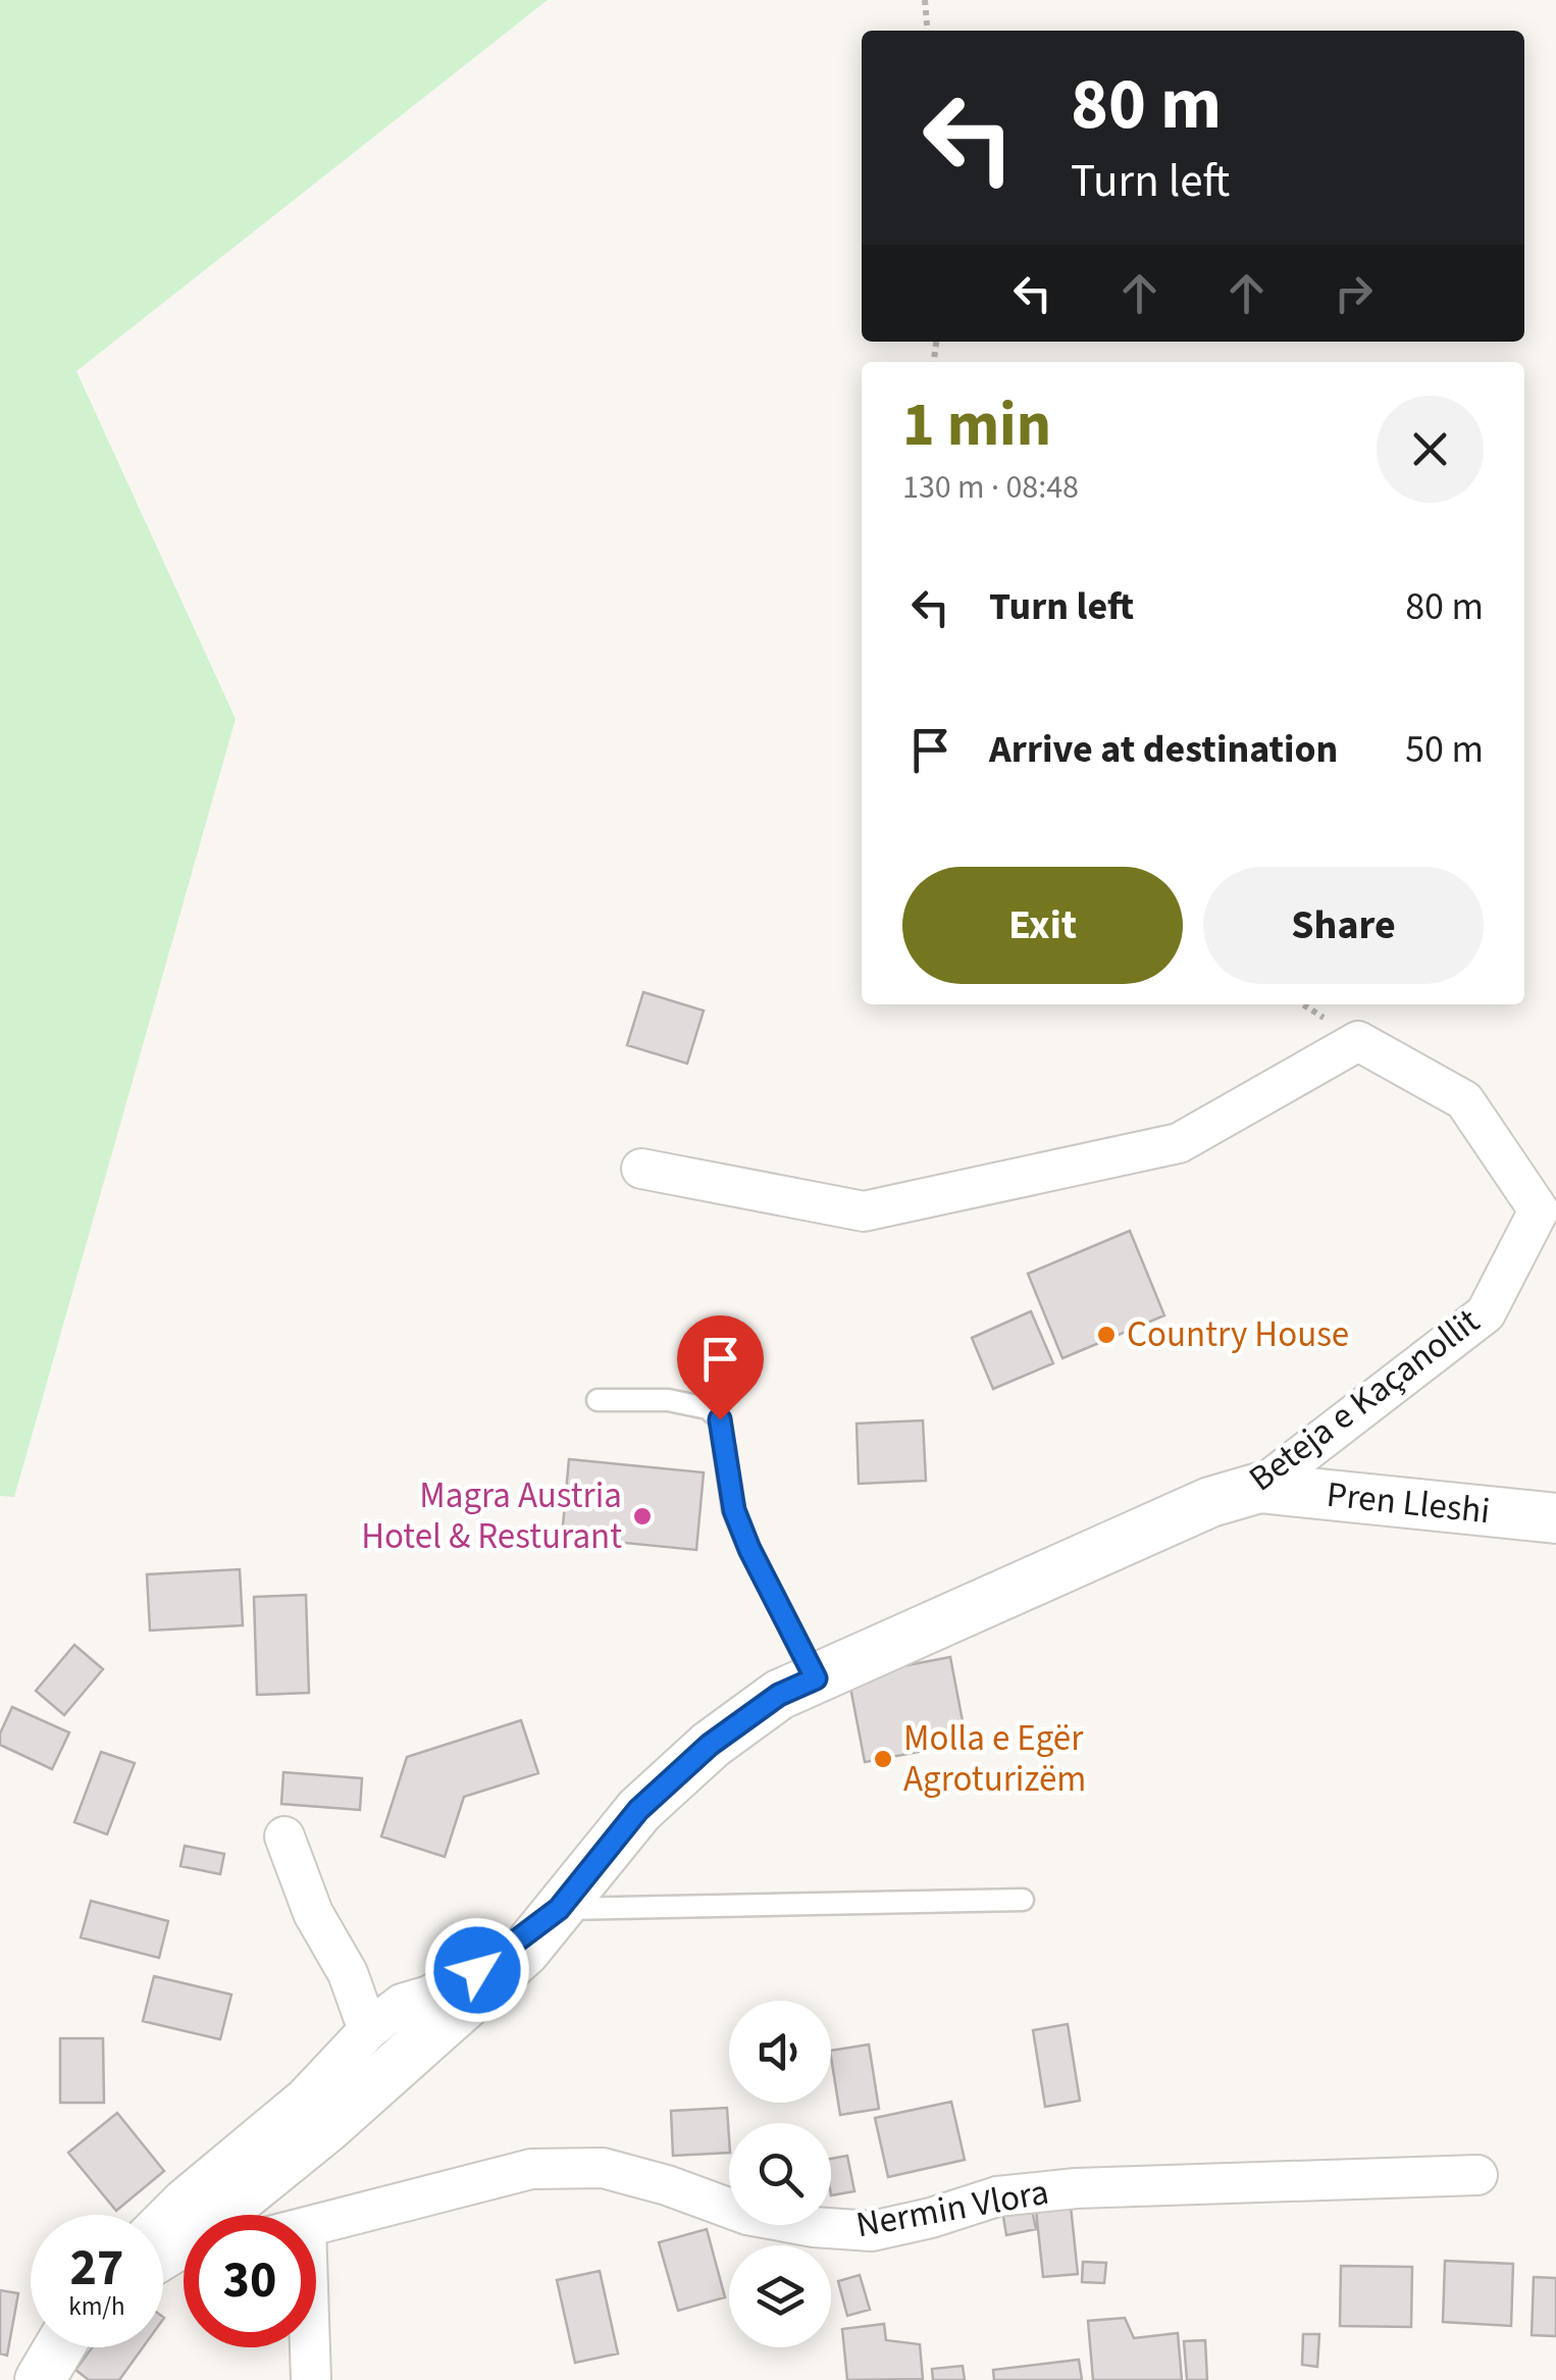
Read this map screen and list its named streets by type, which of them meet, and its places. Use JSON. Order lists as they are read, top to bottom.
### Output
{
  "streets": {
    "street": ["Beteja e Kaçanollit", "Pren Lleshi", "Nermin Vlora"]
  },
  "crossings": [
    ["Beteja e Kaçanollit", "Pren Lleshi"]
  ],
  "places": ["Country House", "Magra Austria Hotel & Resturant", "Molla e Egër Agroturizëm"],
  "page": {
    "turn": ["80 m", "Turn left"],
    "heading": ["1 min", "130 m · 08:48"],
    "list": [
      {
        "name": "Turn left",
        "value": "80 m"
      },
      {
        "name": "Arrive at destination",
        "value": "50 m"
      }
    ],
    "buttons": ["Exit", "Share"],
    "speed": "27 km/h",
    "limit": "30"
  }
}
